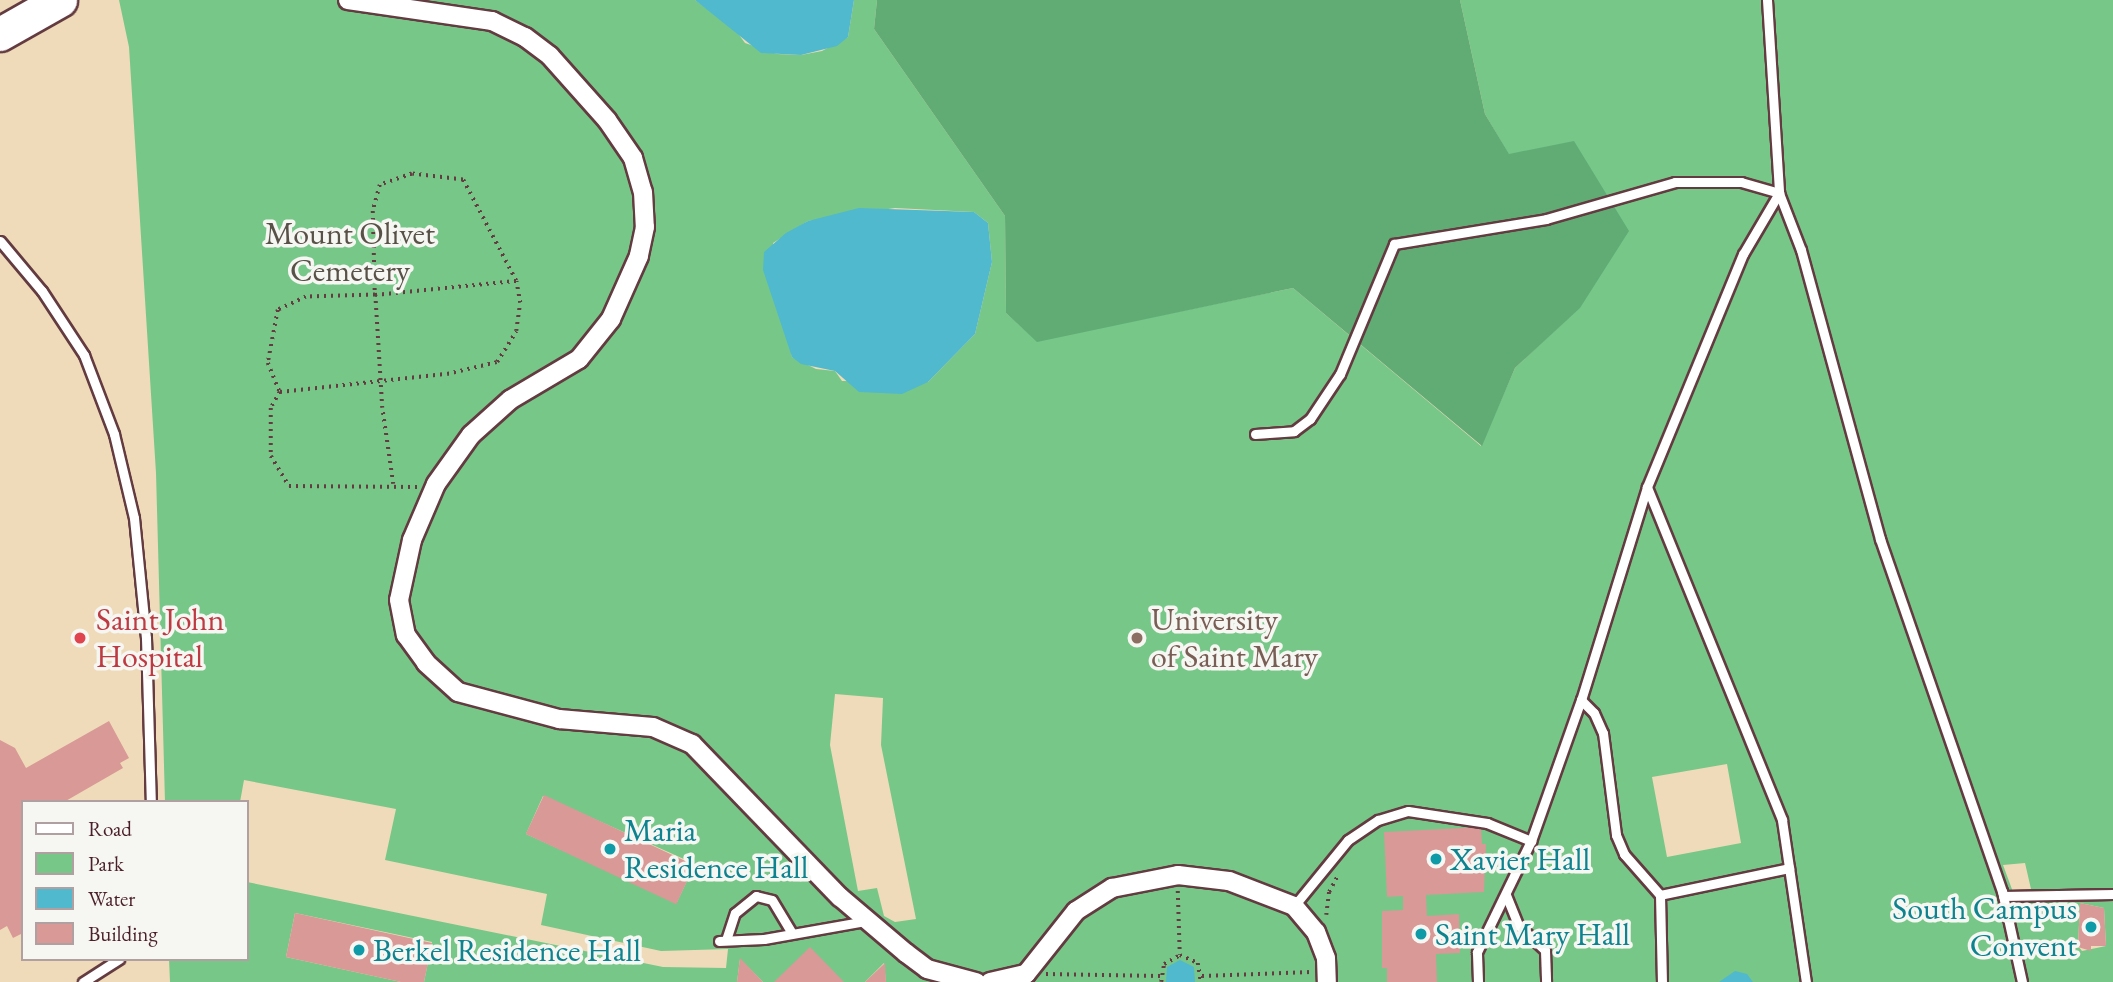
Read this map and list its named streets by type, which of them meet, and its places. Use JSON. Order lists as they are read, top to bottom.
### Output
{
  "parks": ["Mount Olivet Cemetery"],
  "places": [
    "Saint John Hospital",
    "University of Saint Mary",
    "Maria Residence Hall",
    "Xavier Hall",
    "South Campus Convent",
    "Saint Mary Hall",
    "Berkel Residence Hall"
  ],
  "legend": [
    "Road",
    "Park",
    "Water",
    "Building"
  ]
}
